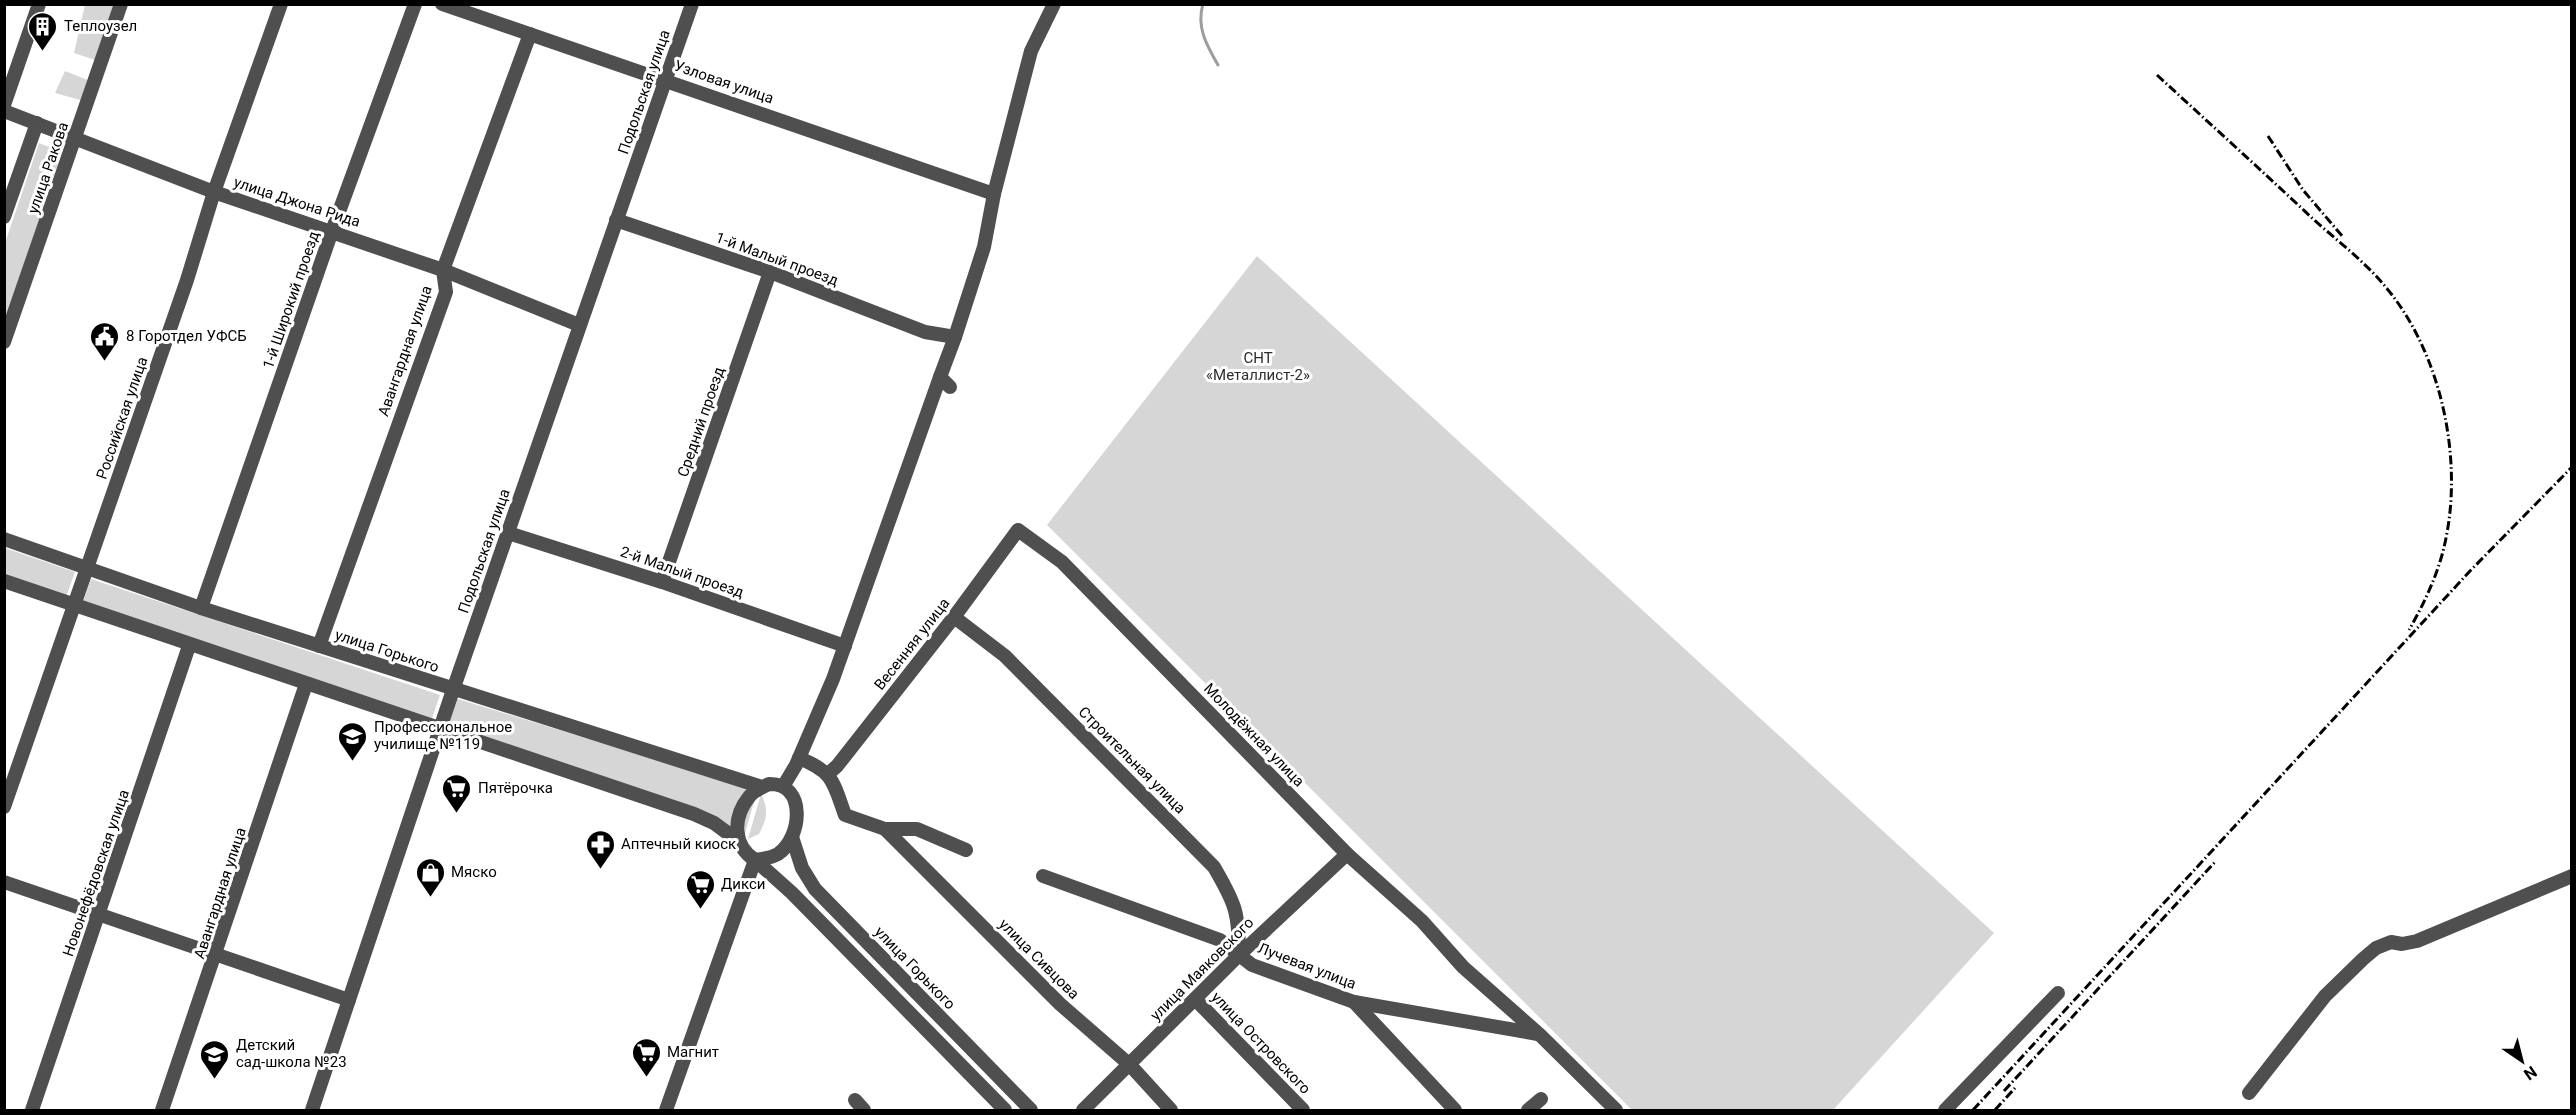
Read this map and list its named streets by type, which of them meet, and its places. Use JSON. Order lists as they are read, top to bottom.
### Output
{
  "streets": {
    "street": [
      "Узловая улица",
      "Подольская улица",
      "улица Ракова",
      "улица Джона Рида",
      "1-й Малый проезд",
      "1-й Широкий проезд",
      "Авангардная улица",
      "Российская улица",
      "Средний проезд",
      "2-й Малый проезд",
      "Весенняя улица",
      "улица Горького",
      "Молодёжная улица",
      "Строительная улица",
      "Новонефёдовская улица",
      "улица Сивцова",
      "Лучевая улица",
      "улица Маяковского",
      "улица Островского"
    ]
  },
  "crossings": [
    ["Узловая улица", "Подольская улица"],
    ["Узловая улица", "Авангардная улица"],
    ["Подольская улица", "улица Джона Рида"],
    ["Подольская улица", "1-й Малый проезд"],
    ["Подольская улица", "2-й Малый проезд"],
    ["Подольская улица", "улица Горького"],
    ["улица Ракова", "улица Джона Рида"],
    ["улица Джона Рида", "1-й Широкий проезд"],
    ["улица Джона Рида", "Авангардная улица"],
    ["улица Джона Рида", "Российская улица"],
    ["1-й Малый проезд", "Средний проезд"],
    ["1-й Широкий проезд", "улица Горького"],
    ["Авангардная улица", "улица Горького"],
    ["Российская улица", "улица Горького"],
    ["Средний проезд", "2-й Малый проезд"],
    ["Весенняя улица", "Молодёжная улица"],
    ["Весенняя улица", "Строительная улица"],
    ["Молодёжная улица", "Лучевая улица"],
    ["Молодёжная улица", "улица Маяковского"],
    ["Строительная улица", "Лучевая улица"],
    ["Строительная улица", "улица Маяковского"],
    ["улица Сивцова", "улица Маяковского"],
    ["Лучевая улица", "улица Маяковского"],
    ["улица Маяковского", "улица Островского"]
  ],
  "parks": ["СНТ «Металлист-2»"],
  "places": {
    "building": ["Теплоузел"],
    "public building": ["8 Горотдел УФСБ"],
    "school or university": ["Профессиональное училище №119", "Детский сад-школа №23"],
    "supermarket": ["Пятёрочка", "Дикси", "Магнит"],
    "pharmacy": ["Аптечный киоск"],
    "shop": ["Мяско"]
  },
  "north": "bottom right"
}
